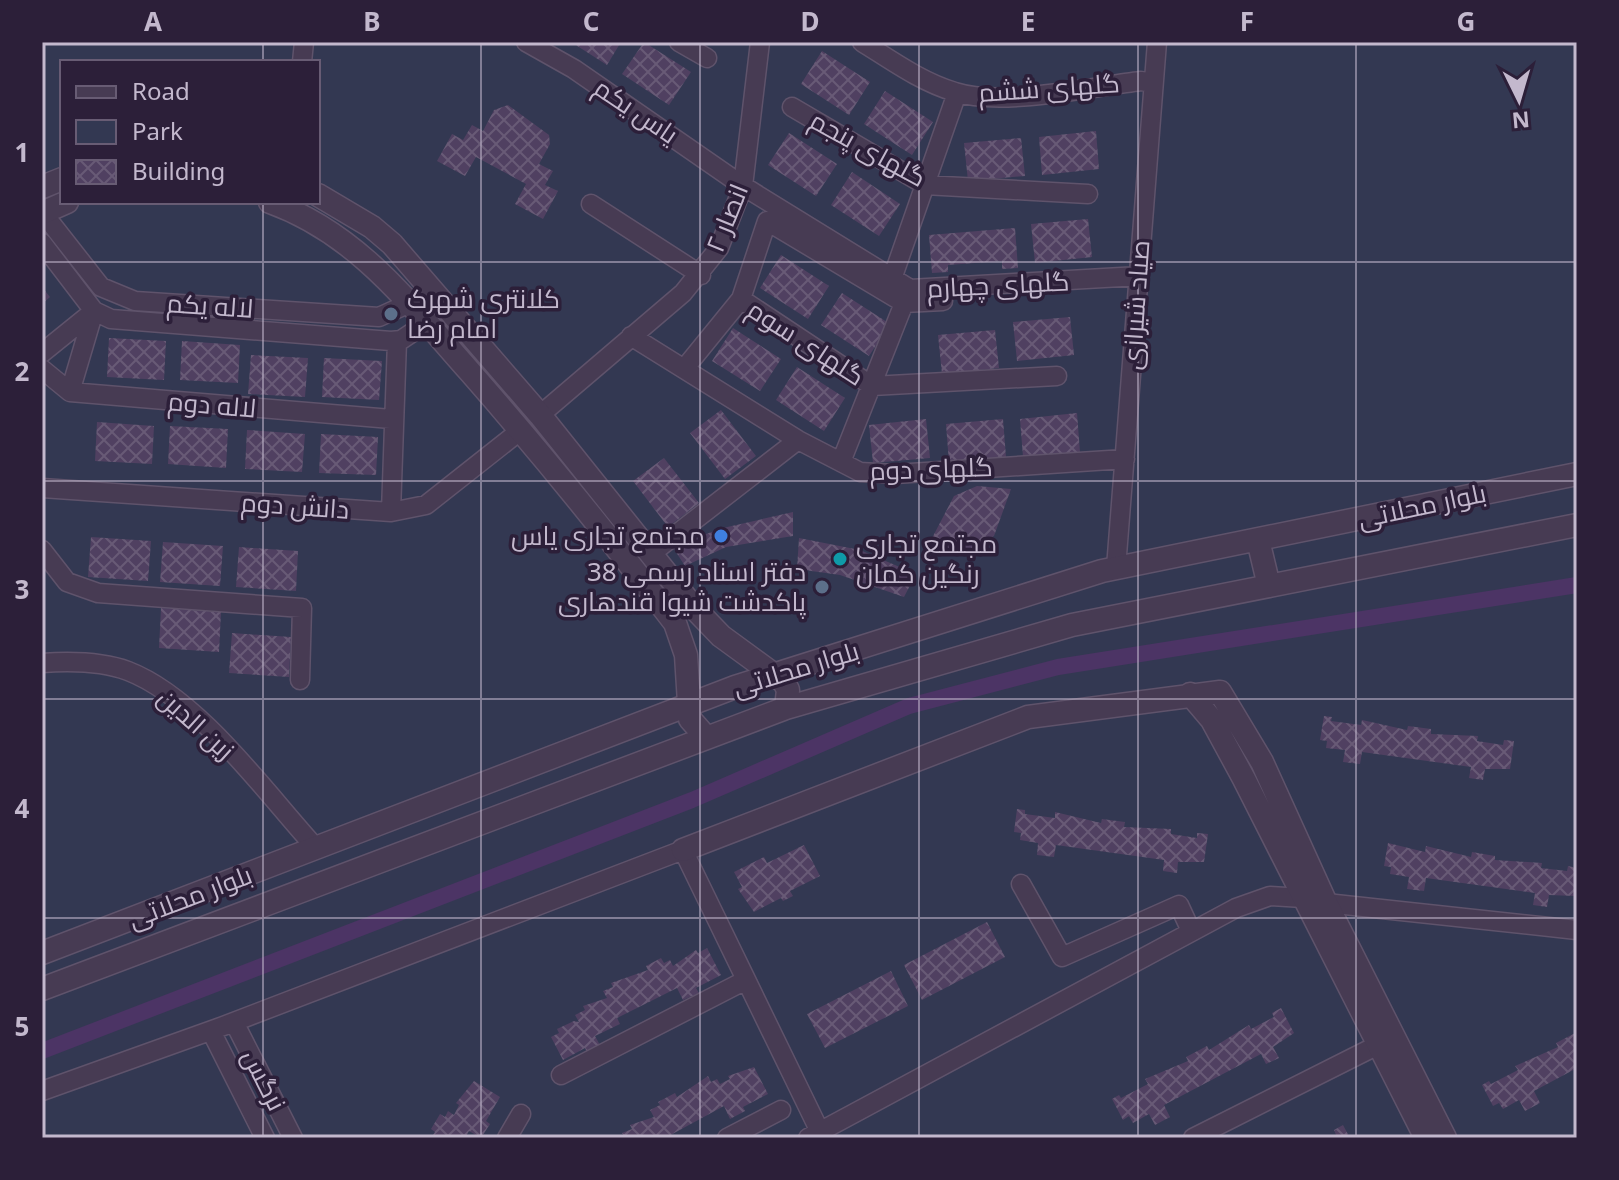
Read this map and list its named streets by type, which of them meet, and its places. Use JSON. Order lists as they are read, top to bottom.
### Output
{
  "streets": {
    "street": [
      "گلهای ششم",
      "یاس یکم",
      "گلهای پنجم",
      "انصار ۲",
      "گلهای چهارم",
      "صیاد شیرازی",
      "لاله یکم",
      "گلهای سوم",
      "لاله دوم",
      "گلهای دوم",
      "دانش دوم",
      "بلوار محلاتی",
      "زین الدین",
      "نرگس"
    ]
  },
  "crossings": [
    ["گلهای ششم", "صیاد شیرازی"],
    ["یاس یکم", "انصار ۲"],
    ["یاس یکم", "گلهای چهارم"],
    ["انصار ۲", "گلهای چهارم"],
    ["انصار ۲", "گلهای دوم"],
    ["گلهای چهارم", "صیاد شیرازی"],
    ["صیاد شیرازی", "گلهای دوم"],
    ["صیاد شیرازی", "بلوار محلاتی"],
    ["گلهای سوم", "گلهای دوم"],
    ["بلوار محلاتی", "زین الدین"]
  ],
  "places": [
    "کلانتری شهرک امام رضا",
    "مجتمع تجاری یاس",
    "مجتمع تجاری رنگین کمان",
    "دفتر اسناد رسمی 38 پاکدشت شیوا قندهاری"
  ],
  "legend": ["Road", "Park", "Building"],
  "north": "bottom",
  "grid": {
    "columns": [
      "A",
      "B",
      "C",
      "D",
      "E",
      "F",
      "G"
    ],
    "rows": [
      "1",
      "2",
      "3",
      "4",
      "5"
    ]
  }
}
